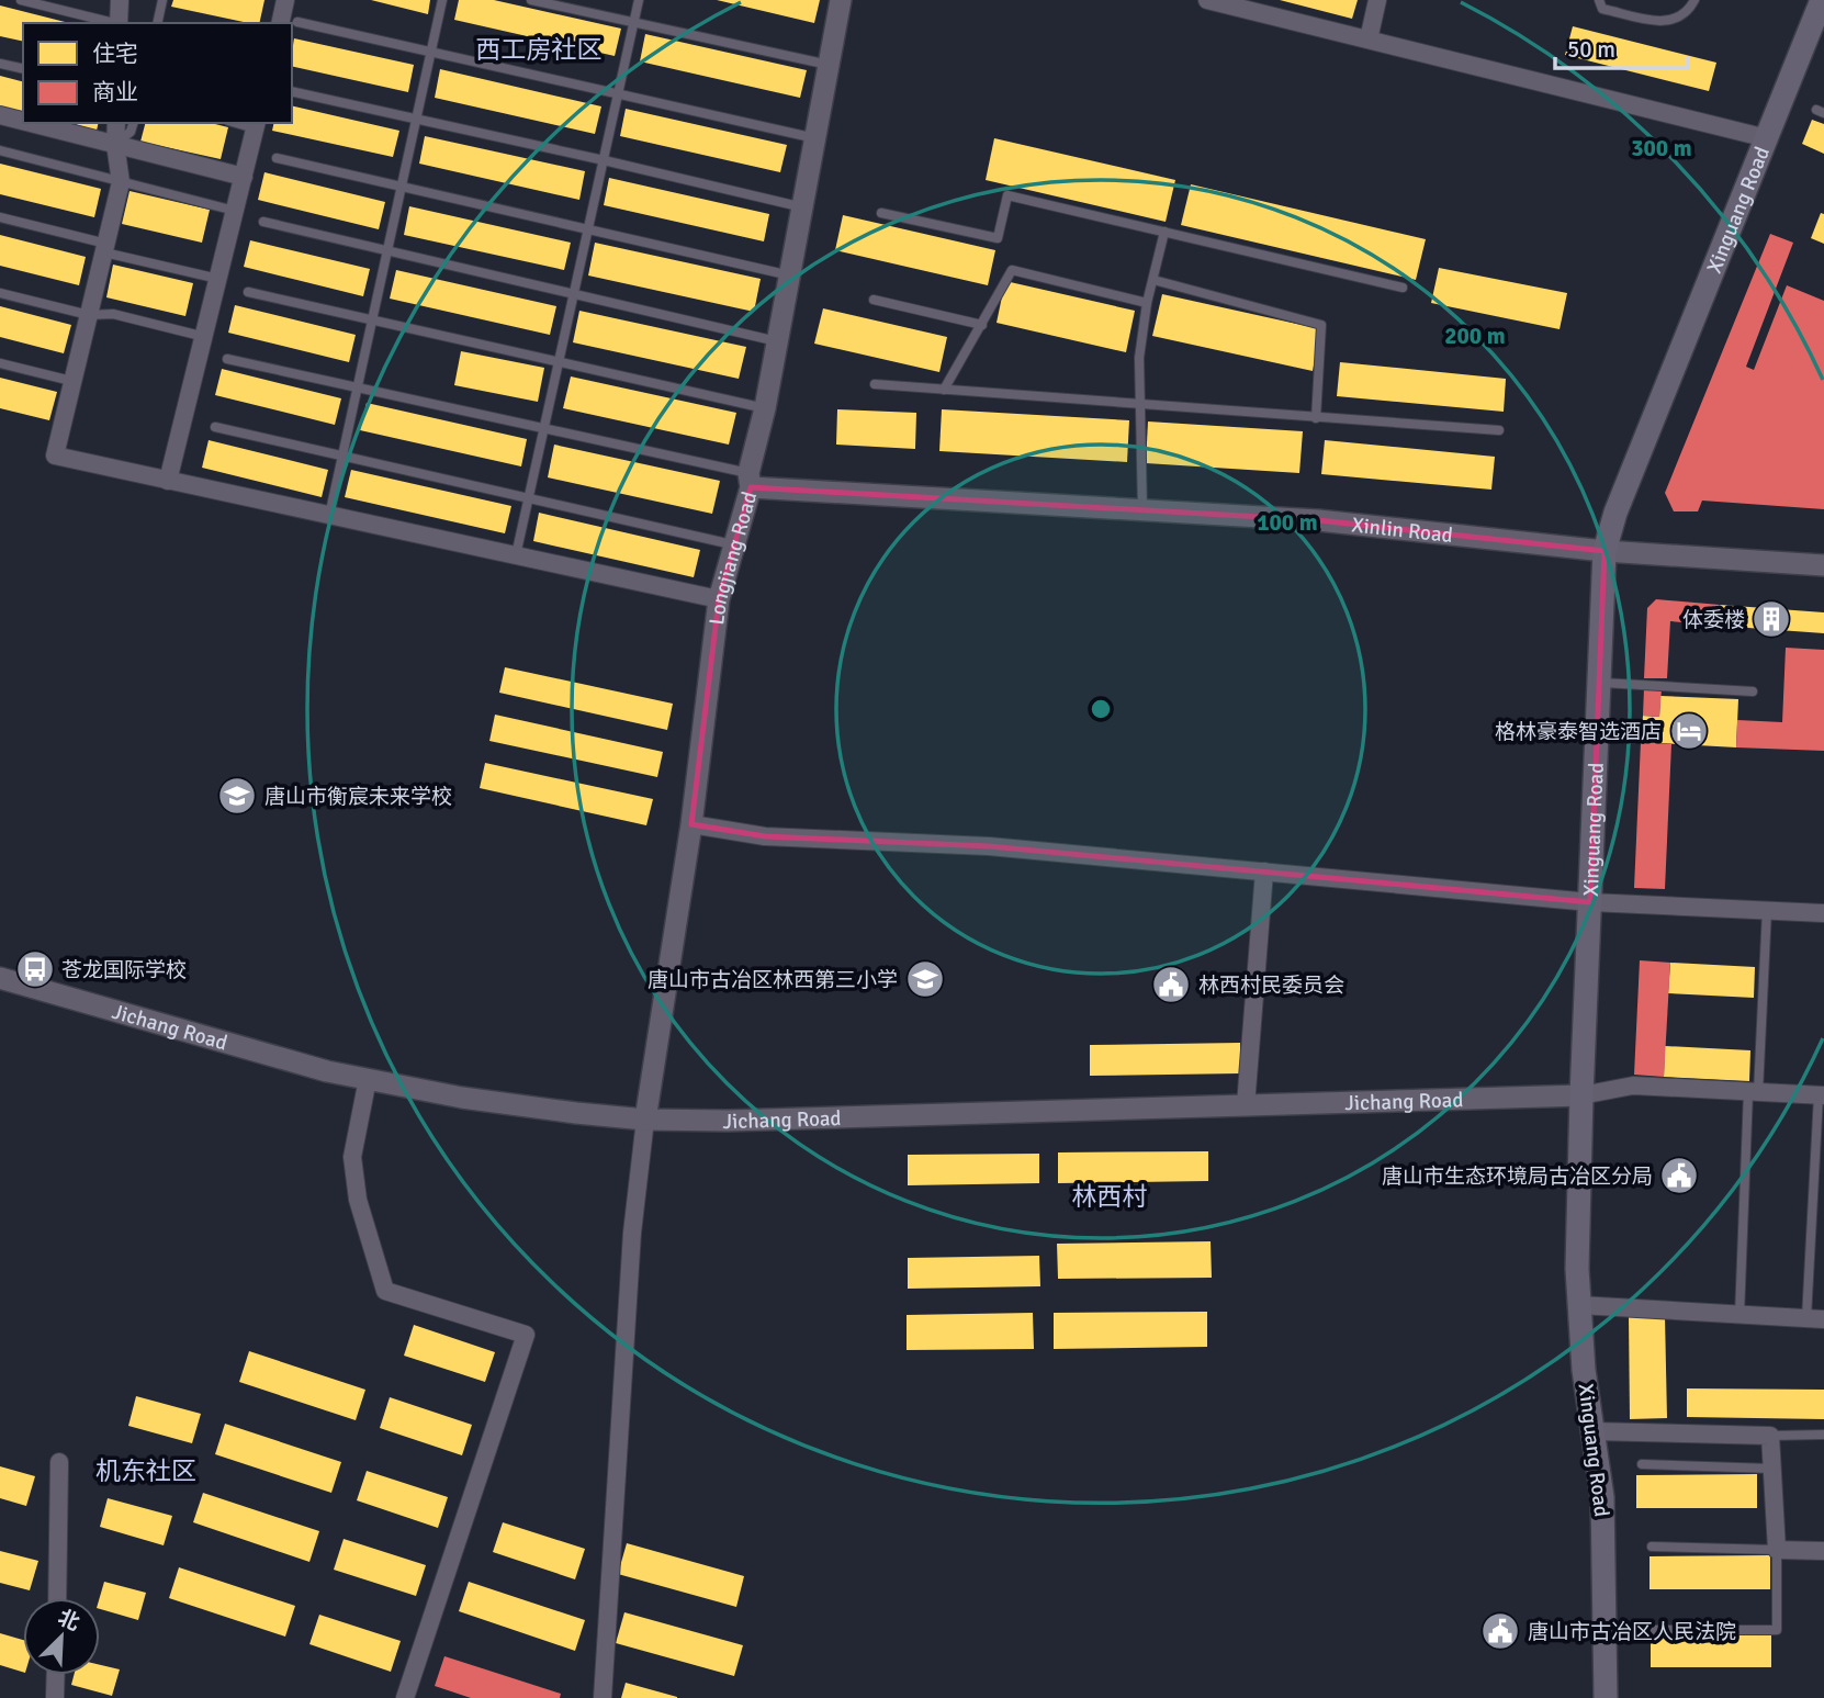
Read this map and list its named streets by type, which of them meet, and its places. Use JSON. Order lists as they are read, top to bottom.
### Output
{
  "streets": {
    "main road": ["Xinguang Road"],
    "street": ["Xinlin Road", "Longjiang Road", "Jichang Road"]
  },
  "crossings": [
    ["Xinguang Road", "Xinlin Road"],
    ["Xinguang Road", "Jichang Road"],
    ["Xinlin Road", "Longjiang Road"],
    ["Longjiang Road", "Jichang Road"]
  ],
  "districts": ["西工房社区", "林西村", "机东社区"],
  "places": {
    "building": ["体委楼"],
    "hotel": ["格林豪泰智选酒店"],
    "school or university": ["唐山市衡宸未来学校", "唐山市古冶区林西第三小学"],
    "bus stop": ["苍龙国际学校"],
    "public building": ["林西村民委员会", "唐山市生态环境局古冶区分局", "唐山市古冶区人民法院"]
  },
  "legend": ["住宅", "商业"],
  "scale_bar": "50 m",
  "north": "top right",
  "rings": ["300 m", "200 m", "100 m"]
}
